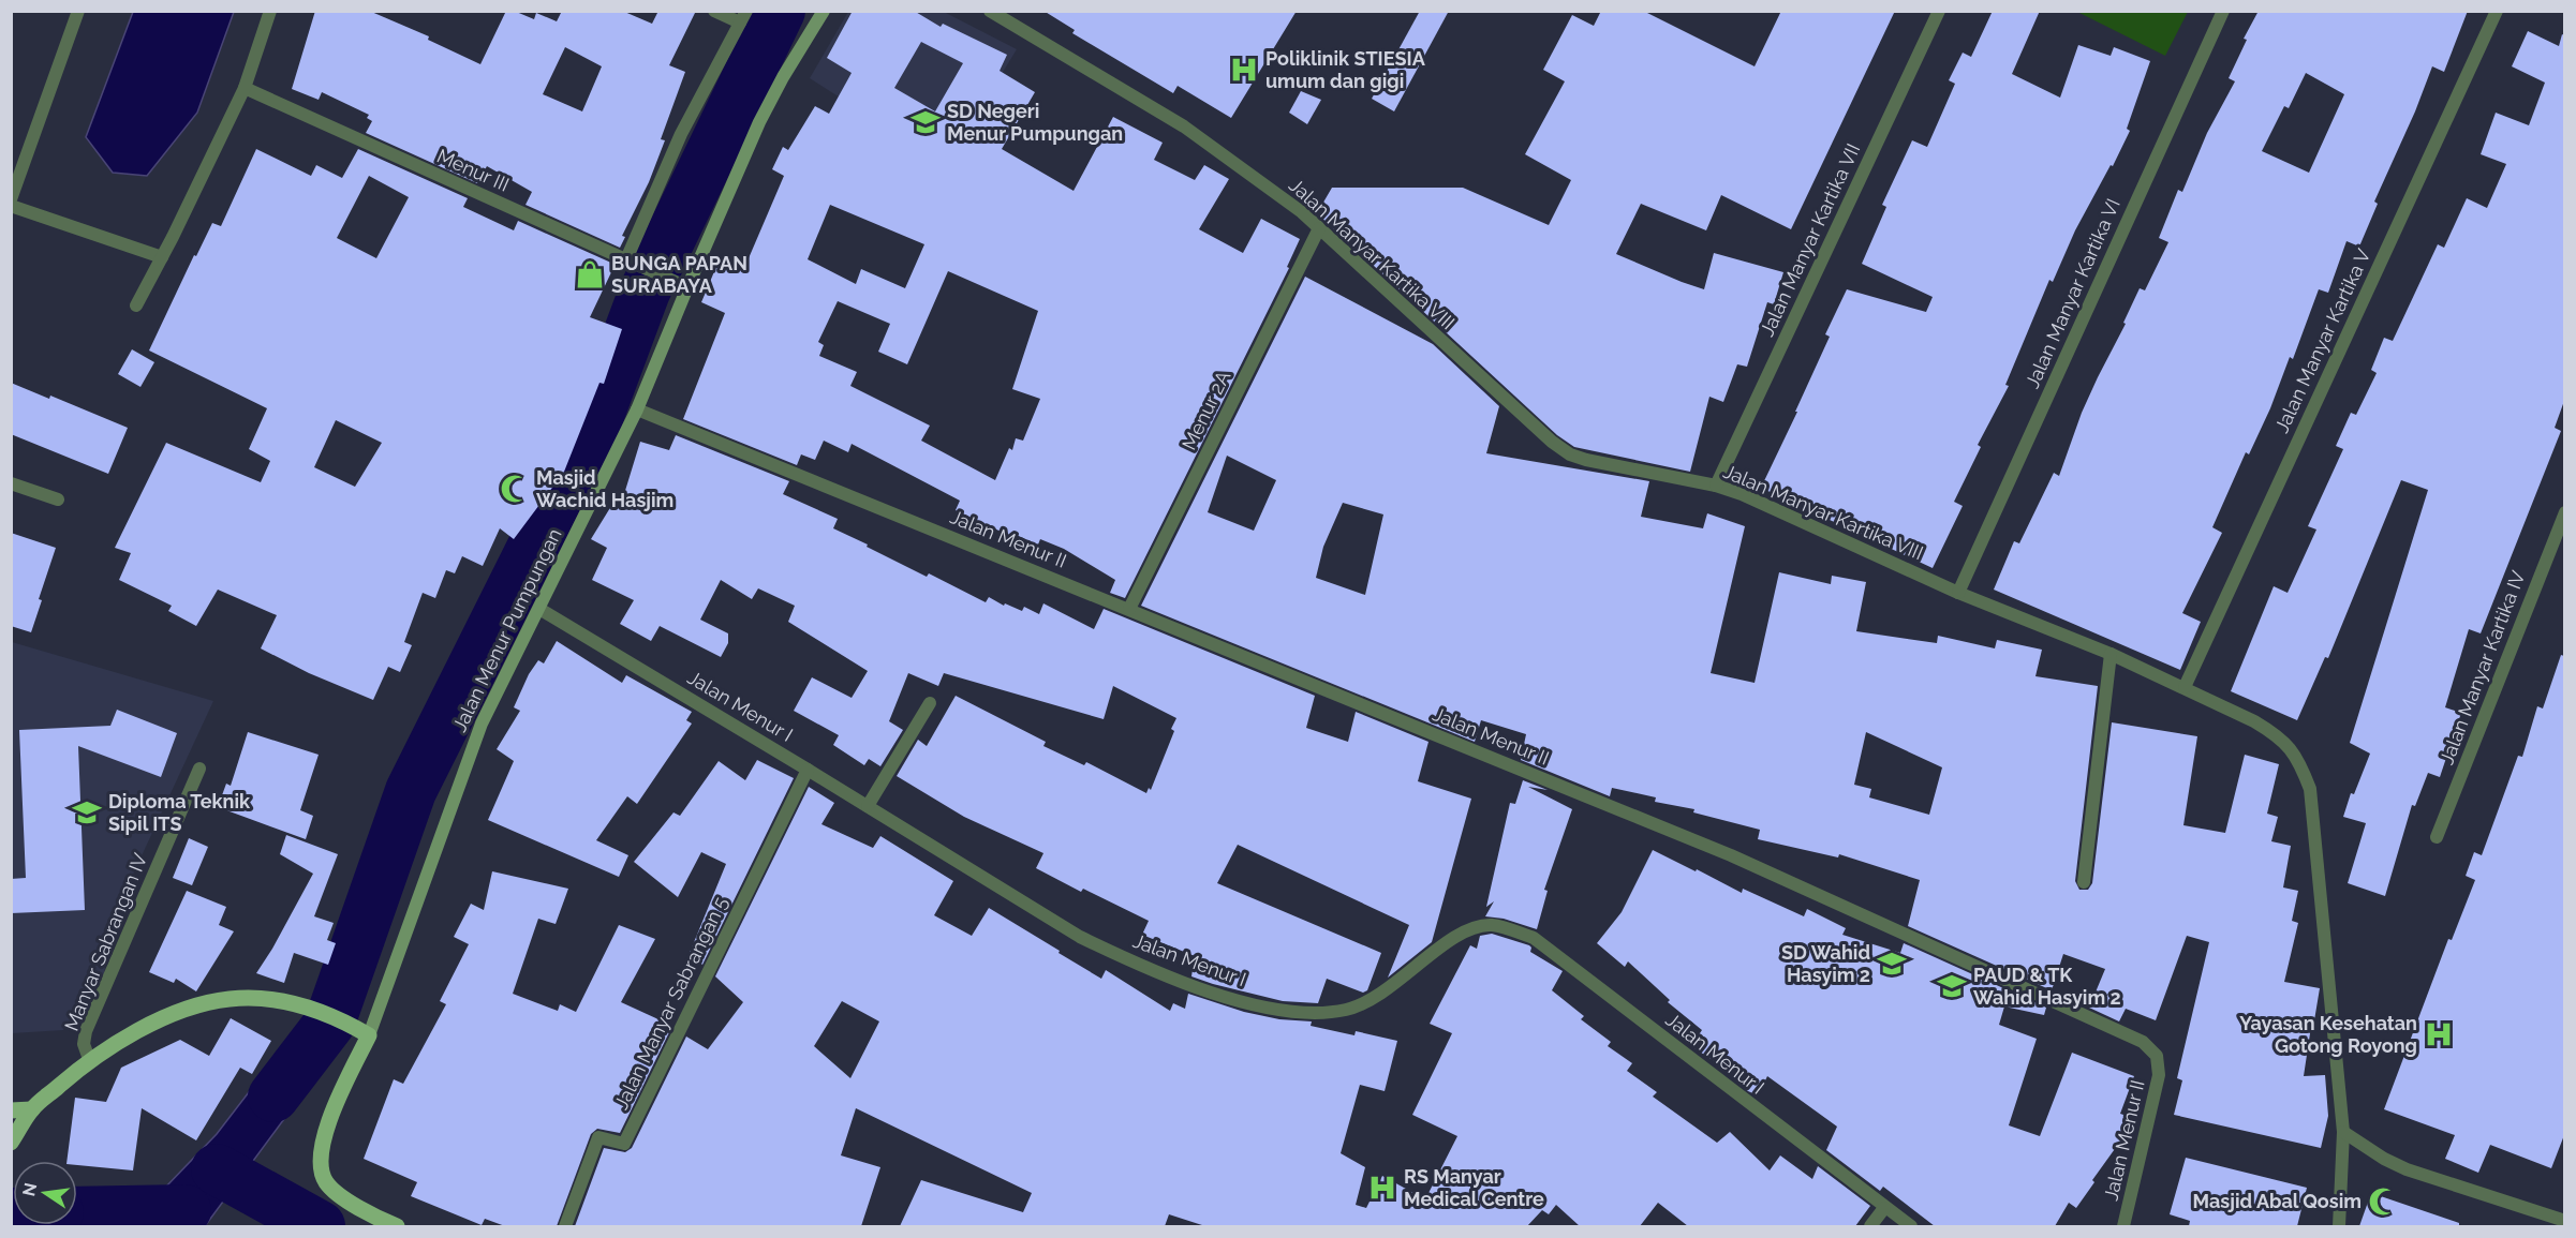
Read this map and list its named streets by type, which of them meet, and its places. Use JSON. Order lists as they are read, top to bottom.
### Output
{
  "streets": {
    "street": [
      "Menur III",
      "Jalan Manyar Kartika VII",
      "Jalan Manyar Kartika VIII",
      "Jalan Manyar Kartika VI",
      "Jalan Manyar Kartika V",
      "Menur 2A",
      "Jalan Menur II",
      "Jalan Menur Pumpungan",
      "Jalan Manyar Kartika IV",
      "Jalan Menur I",
      "Manyar Sabrangan IV",
      "Jalan Manyar Sabrangan 5"
    ]
  },
  "crossings": [
    ["Menur III", "Jalan Menur Pumpungan"],
    ["Jalan Manyar Kartika VII", "Jalan Manyar Kartika VIII"],
    ["Jalan Manyar Kartika VIII", "Jalan Manyar Kartika VI"],
    ["Jalan Manyar Kartika VIII", "Jalan Manyar Kartika V"],
    ["Jalan Manyar Kartika VIII", "Menur 2A"],
    ["Menur 2A", "Jalan Menur II"],
    ["Jalan Menur II", "Jalan Menur Pumpungan"],
    ["Jalan Menur Pumpungan", "Jalan Menur I"],
    ["Jalan Menur I", "Jalan Manyar Sabrangan 5"]
  ],
  "places": {
    "hospital": ["Poliklinik STIESIA umum dan gigi", "Yayasan Kesehatan Gotong Royong", "RS Manyar Medical Centre"],
    "school or university": [
      "SD Negeri Menur Pumpungan",
      "Diploma Teknik Sipil ITS",
      "SD Wahid Hasyim 2",
      "PAUD & TK Wahid Hasyim 2"
    ],
    "shop": ["BUNGA PAPAN SURABAYA"],
    "mosque": ["Masjid Wachid Hasjim", "Masjid Abal Qosim"]
  },
  "north": "left"
}
